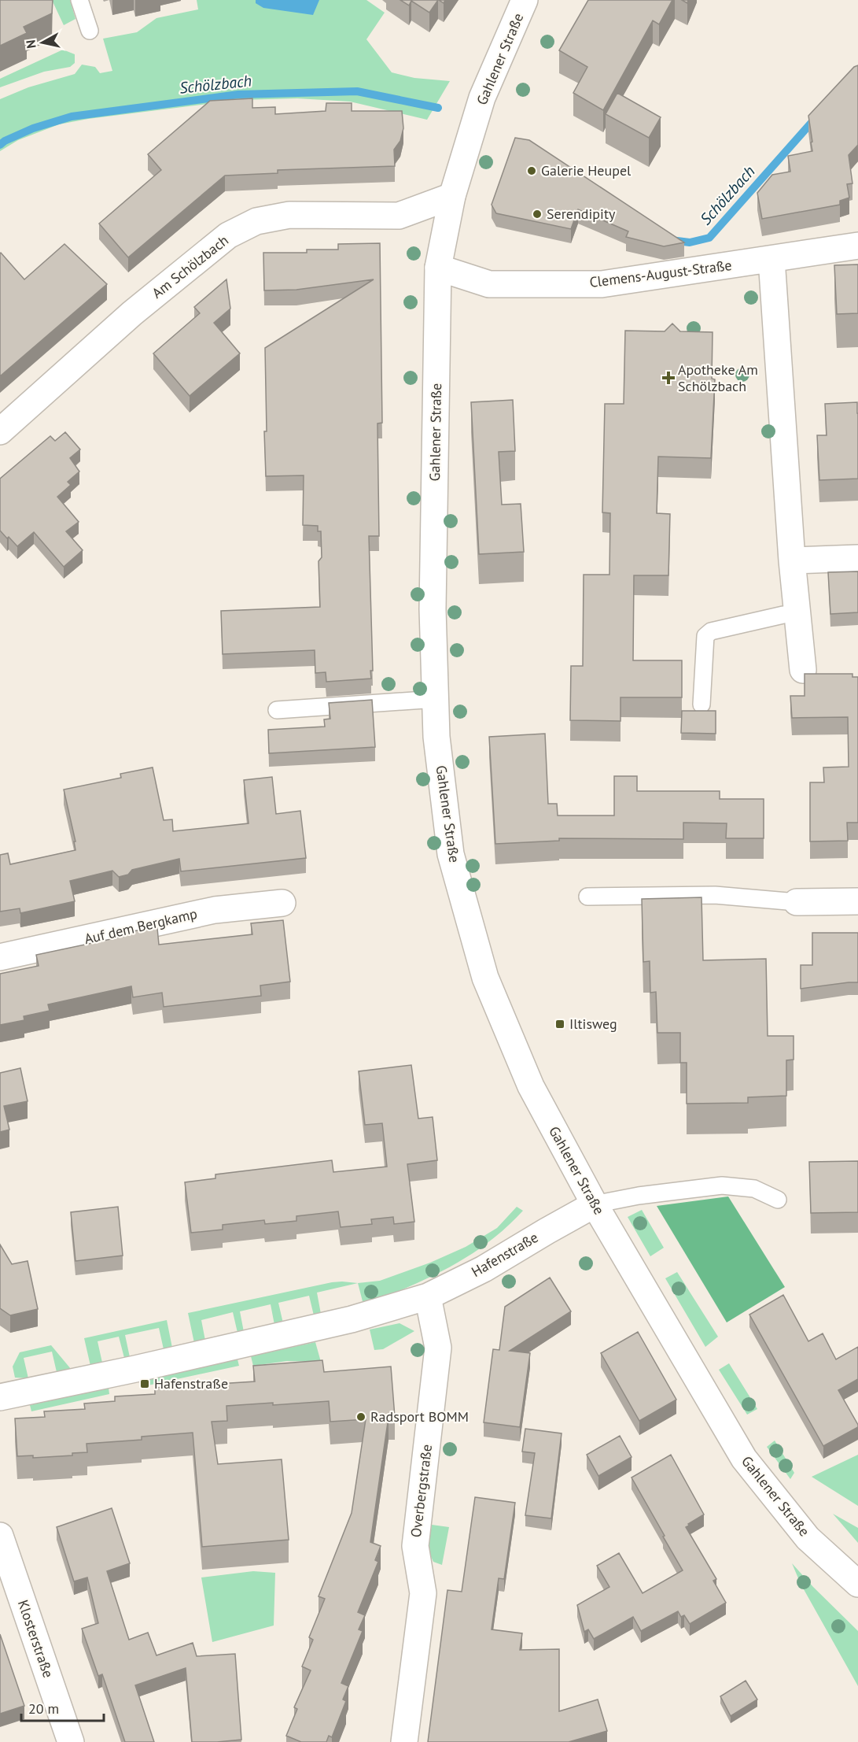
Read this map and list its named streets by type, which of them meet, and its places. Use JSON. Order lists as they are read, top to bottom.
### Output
{
  "streets": {
    "street": [
      "Gahlener Straße",
      "Am Schölzbach",
      "Clemens-August-Straße",
      "Auf dem Bergkamp",
      "Hafenstraße",
      "Overbergstraße",
      "Klosterstraße"
    ]
  },
  "crossings": [
    ["Gahlener Straße", "Am Schölzbach"],
    ["Gahlener Straße", "Clemens-August-Straße"],
    ["Gahlener Straße", "Hafenstraße"],
    ["Hafenstraße", "Overbergstraße"]
  ],
  "water": ["Schölzbach"],
  "places": {
    "other": ["Galerie Heupel", "Serendipity", "Radsport BOMM"],
    "health": ["Apotheke Am Schölzbach"],
    "transit": ["Iltisweg", "Hafenstraße"]
  },
  "scale_bar": "20 m",
  "north": "left"
}
